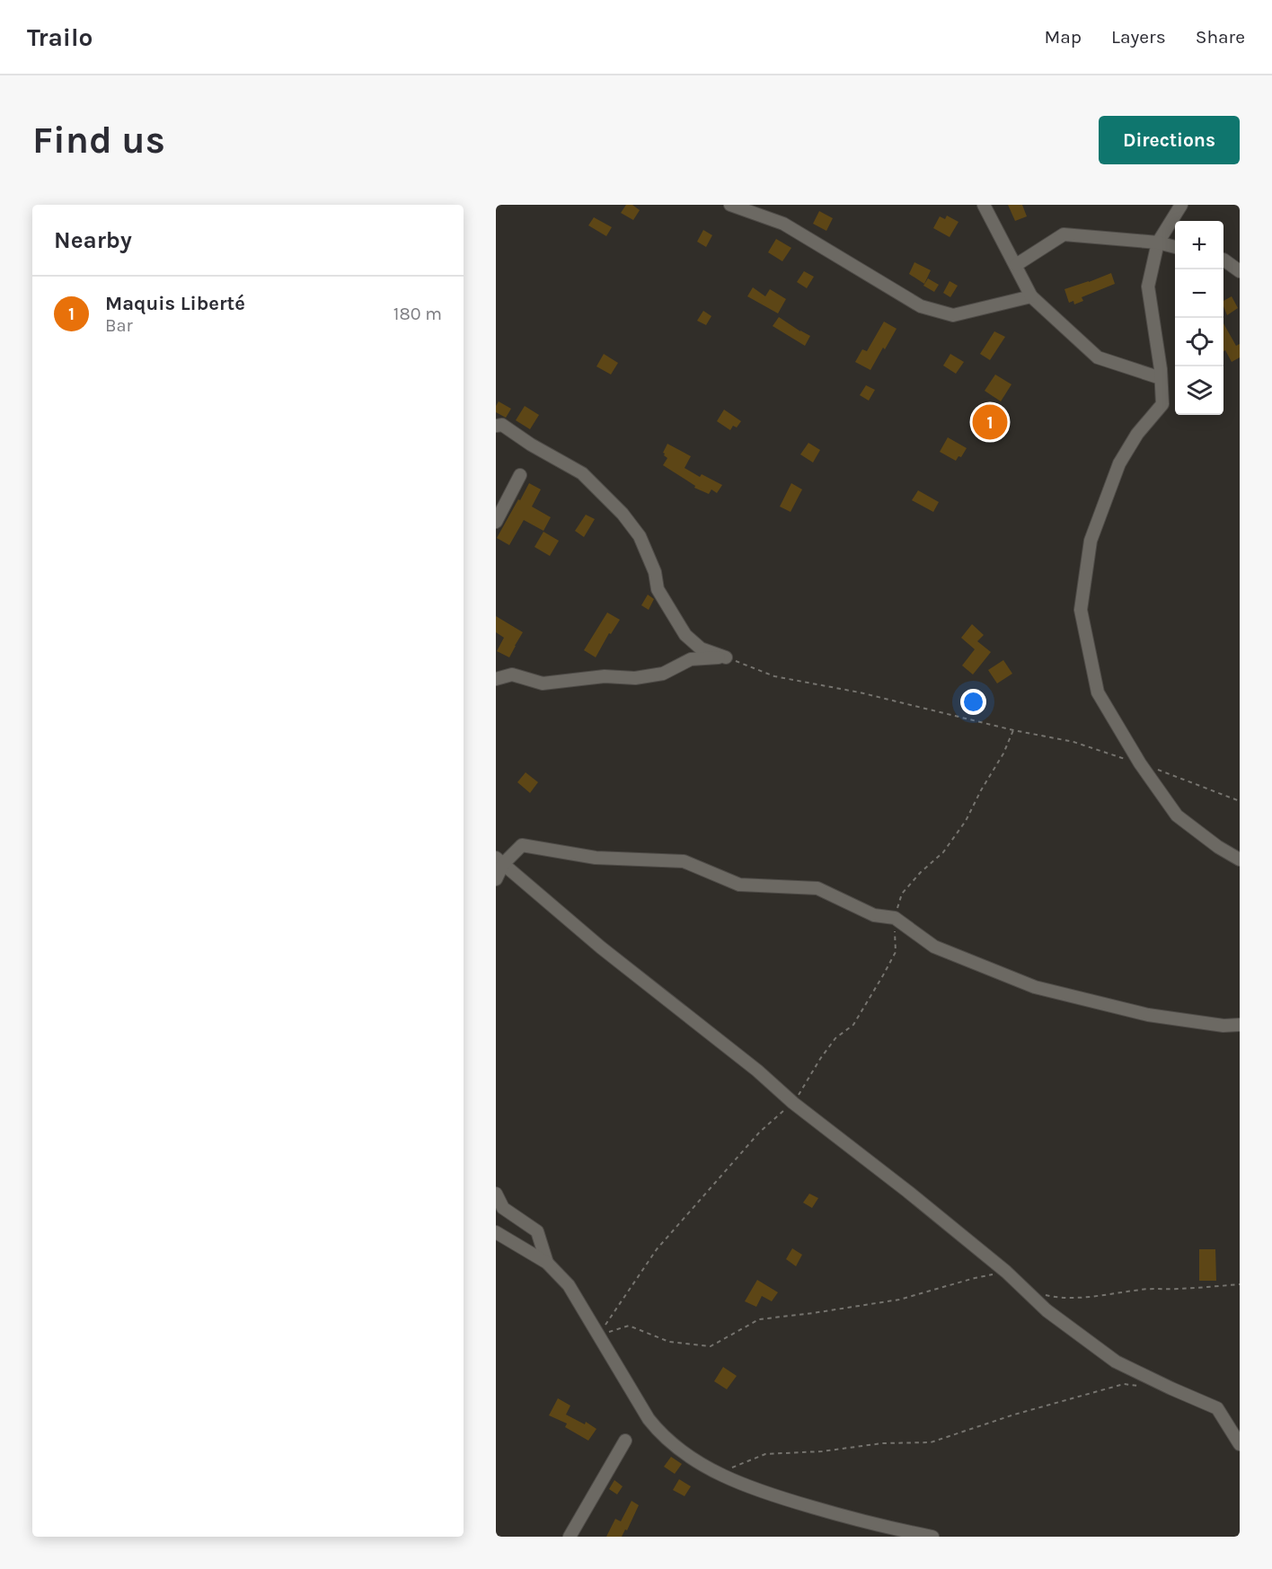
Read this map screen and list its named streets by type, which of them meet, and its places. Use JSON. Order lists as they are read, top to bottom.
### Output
{
  "page": {
    "header": "Trailo",
    "nav": ["Map", "Layers", "Share"],
    "buttons": "Directions",
    "title": "Find us",
    "heading": "Nearby",
    "map_buttons": ["+", "−"],
    "list": [
      {
        "mark": "1",
        "name": "Maquis Liberté",
        "note": "Bar",
        "value": "180 m"
      }
    ],
    "pins": "1"
  }
}
